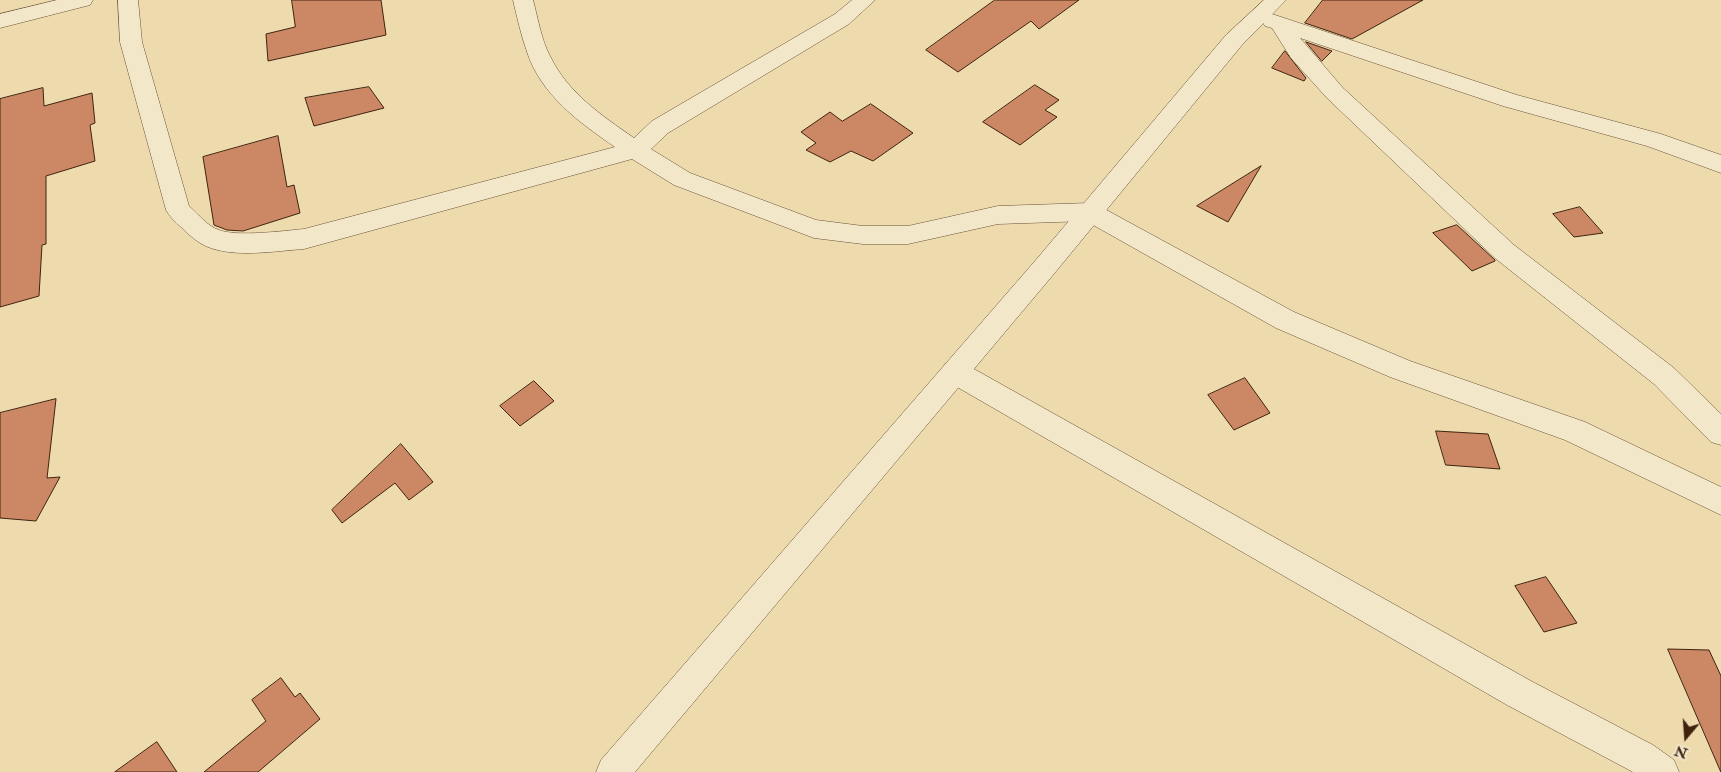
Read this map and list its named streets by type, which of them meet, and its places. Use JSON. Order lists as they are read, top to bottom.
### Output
{
  "north": "bottom"
}
